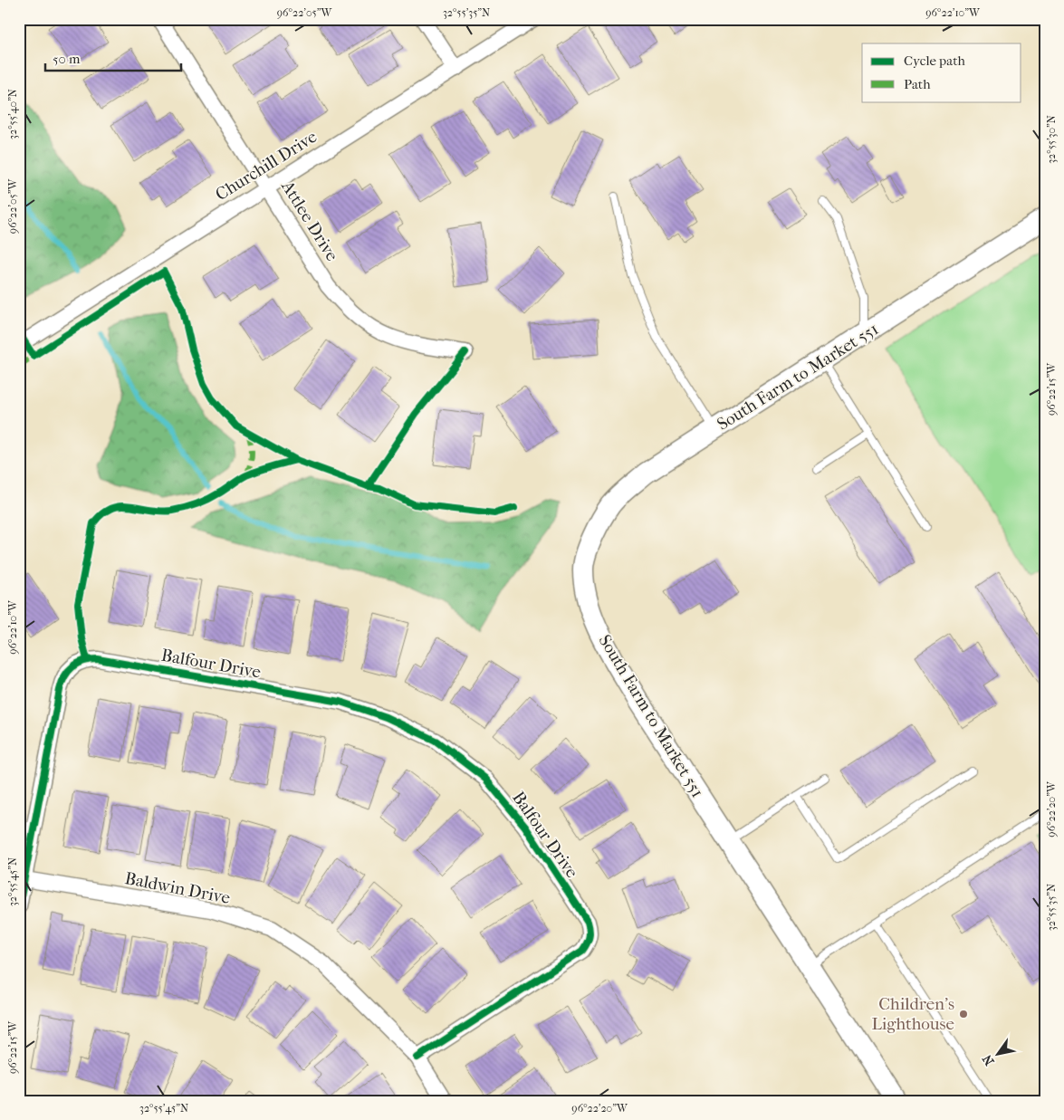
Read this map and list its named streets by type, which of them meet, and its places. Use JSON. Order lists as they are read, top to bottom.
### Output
{
  "streets": {
    "main road": ["South Farm to Market 551"],
    "street": [
      "Churchill Drive",
      "Attlee Drive",
      "Balfour Drive",
      "Baldwin Drive"
    ]
  },
  "crossings": [
    ["Churchill Drive", "Attlee Drive"],
    ["Balfour Drive", "Baldwin Drive"]
  ],
  "places": ["Children’s Lighthouse"],
  "legend": ["Cycle path", "Path"],
  "scale_bar": "50 m",
  "north": "bottom left",
  "coordinates": [
    "96°22'05\"W",
    "32°55'35\"N",
    "96°22'10\"W",
    "32°55'40\"N",
    "32°55'30\"N",
    "96°22'15\"W",
    "96°22'20\"W",
    "32°55'45\"N"
  ]
}
